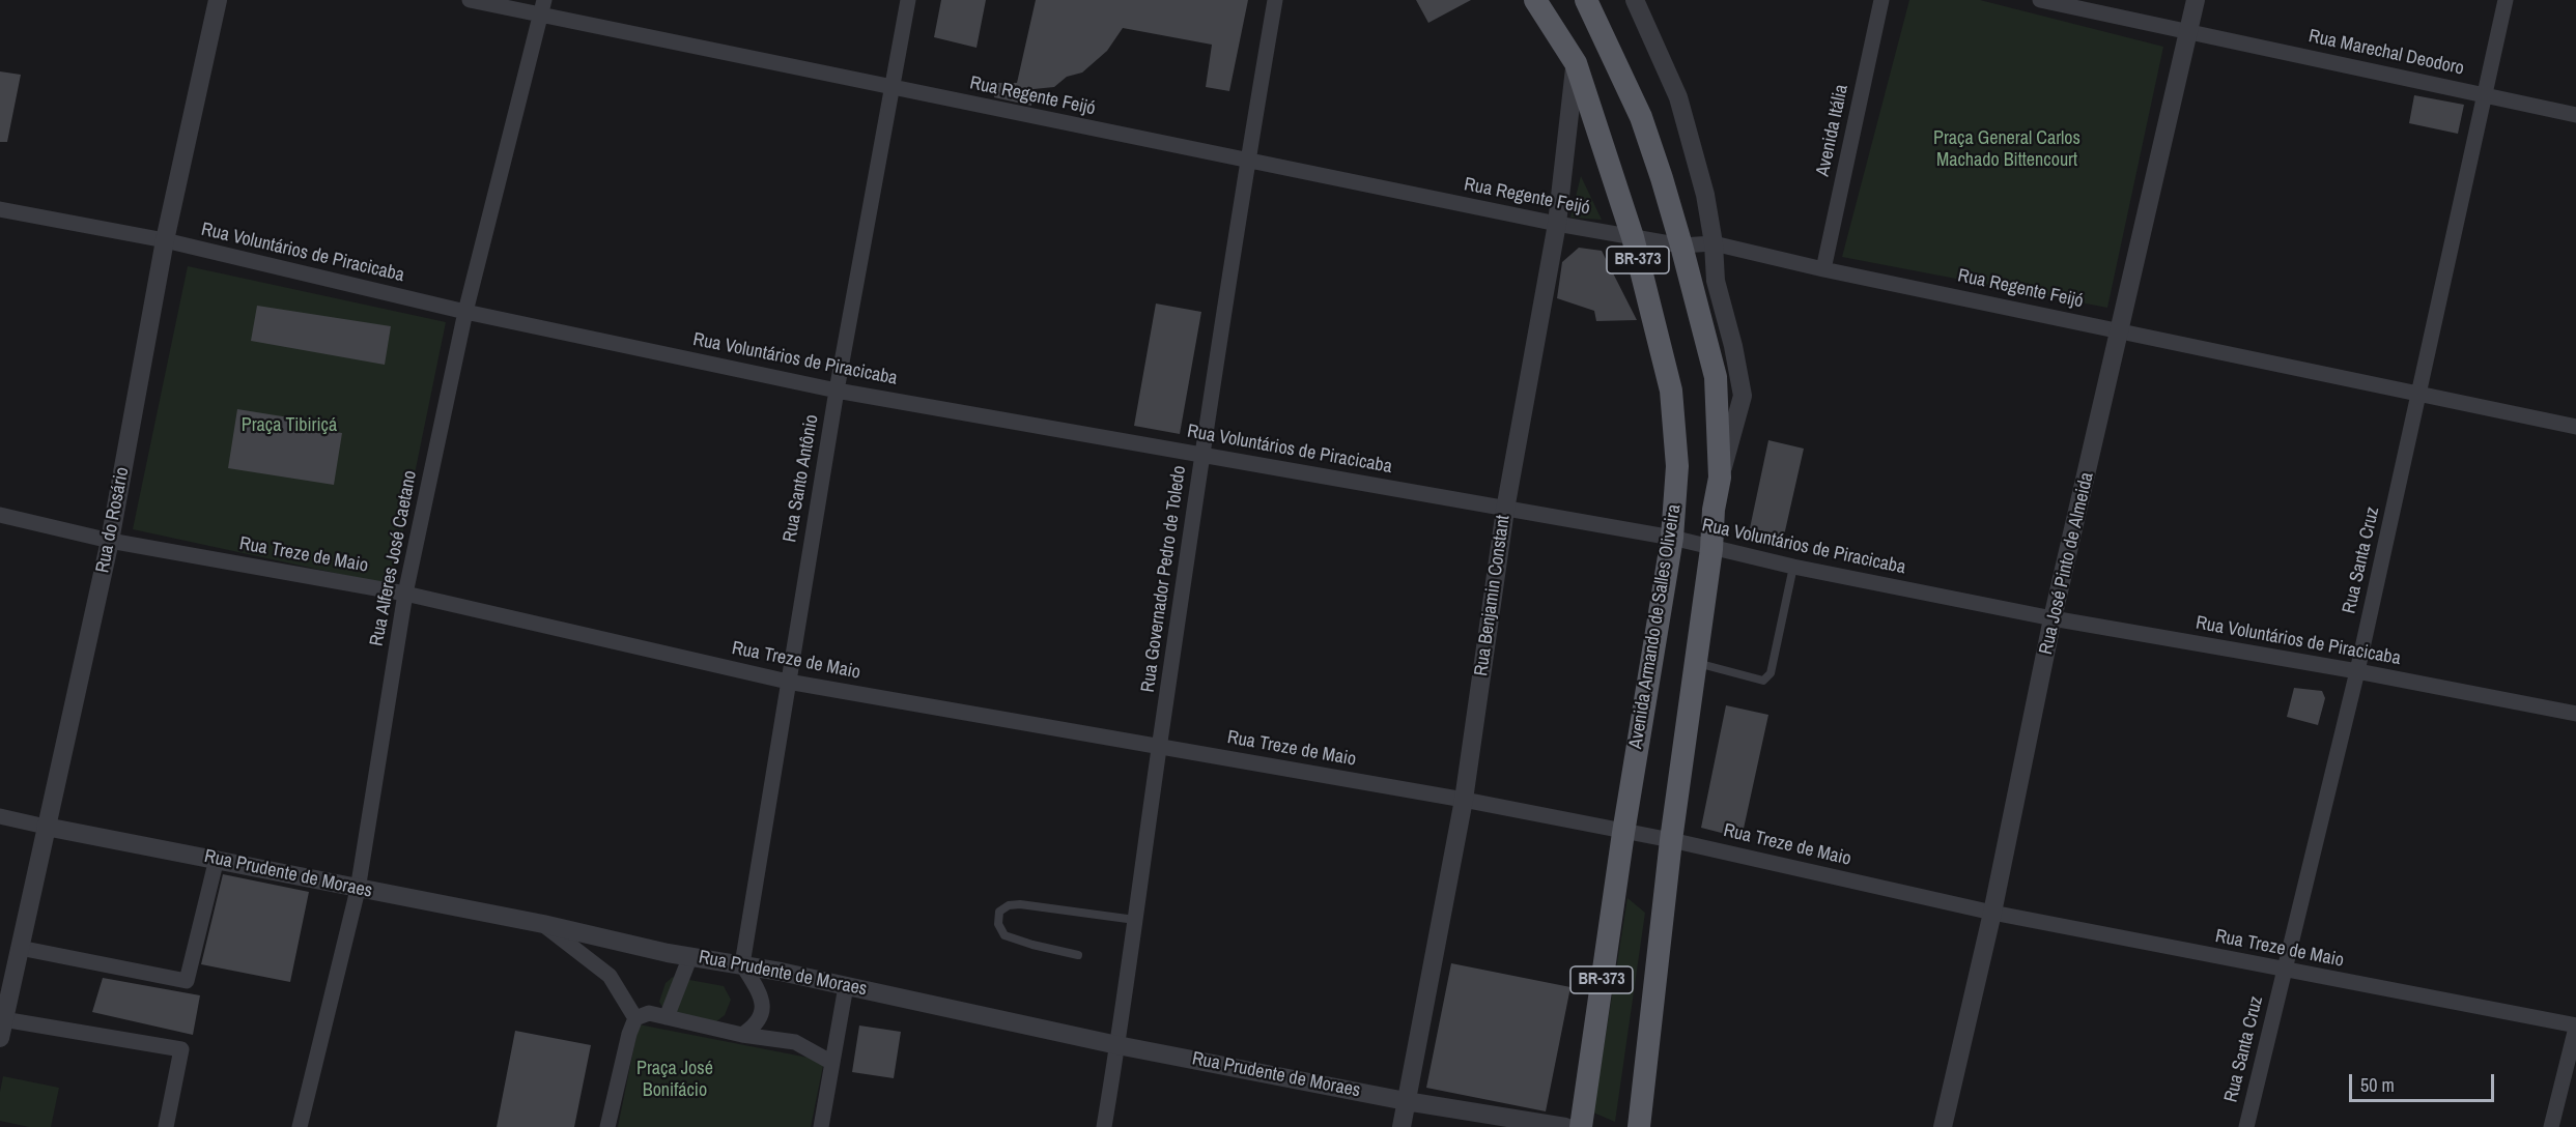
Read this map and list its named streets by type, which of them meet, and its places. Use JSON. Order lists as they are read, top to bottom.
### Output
{
  "streets": {
    "main road": ["BR-373", "Avenida Armando de Salles Oliveira"],
    "street": [
      "Rua Marechal Deodoro",
      "Rua Regente Feijó",
      "Avenida Itália",
      "Rua Voluntários de Piracicaba",
      "Rua Santo Antônio",
      "Rua do Rosário",
      "Rua Treze de Maio",
      "Rua Alferes José Caetano",
      "Rua Santa Cruz",
      "Rua José Pinto de Almeida",
      "Rua Governador Pedro de Toledo",
      "Rua Benjamin Constant",
      "Rua Prudente de Moraes"
    ]
  },
  "crossings": [
    ["Rua Marechal Deodoro", "Rua Santa Cruz"],
    ["Rua Marechal Deodoro", "Rua José Pinto de Almeida"],
    ["Rua Regente Feijó", "Avenida Itália"],
    ["Rua Regente Feijó", "Rua Santo Antônio"],
    ["Rua Regente Feijó", "Rua Alferes José Caetano"],
    ["Rua Regente Feijó", "Rua Santa Cruz"],
    ["Rua Regente Feijó", "Rua José Pinto de Almeida"],
    ["Rua Regente Feijó", "Rua Governador Pedro de Toledo"],
    ["Rua Regente Feijó", "Rua Benjamin Constant"],
    ["Rua Regente Feijó", "Avenida Armando de Salles Oliveira"],
    ["Rua Voluntários de Piracicaba", "Rua Santo Antônio"],
    ["Rua Voluntários de Piracicaba", "Rua do Rosário"],
    ["Rua Voluntários de Piracicaba", "Rua Alferes José Caetano"],
    ["Rua Voluntários de Piracicaba", "Rua Santa Cruz"],
    ["Rua Voluntários de Piracicaba", "Rua José Pinto de Almeida"],
    ["Rua Voluntários de Piracicaba", "Rua Governador Pedro de Toledo"],
    ["Rua Voluntários de Piracicaba", "Rua Benjamin Constant"],
    ["Rua Voluntários de Piracicaba", "Avenida Armando de Salles Oliveira"],
    ["Rua Santo Antônio", "Rua Treze de Maio"],
    ["Rua Santo Antônio", "Rua Prudente de Moraes"],
    ["Rua do Rosário", "Rua Treze de Maio"],
    ["Rua do Rosário", "Rua Prudente de Moraes"],
    ["Rua Treze de Maio", "Rua Alferes José Caetano"],
    ["Rua Treze de Maio", "Rua Santa Cruz"],
    ["Rua Treze de Maio", "Rua José Pinto de Almeida"],
    ["Rua Treze de Maio", "Rua Governador Pedro de Toledo"],
    ["Rua Treze de Maio", "Rua Benjamin Constant"],
    ["Rua Treze de Maio", "Avenida Armando de Salles Oliveira"],
    ["Rua Alferes José Caetano", "Rua Prudente de Moraes"],
    ["Rua Governador Pedro de Toledo", "Rua Prudente de Moraes"],
    ["Rua Benjamin Constant", "Avenida Armando de Salles Oliveira"],
    ["Rua Benjamin Constant", "Rua Prudente de Moraes"]
  ],
  "parks": ["Praça General Carlos Machado Bittencourt", "Praça Tibiriçá", "Praça José Bonifácio"],
  "scale_bar": "50 m"
}
